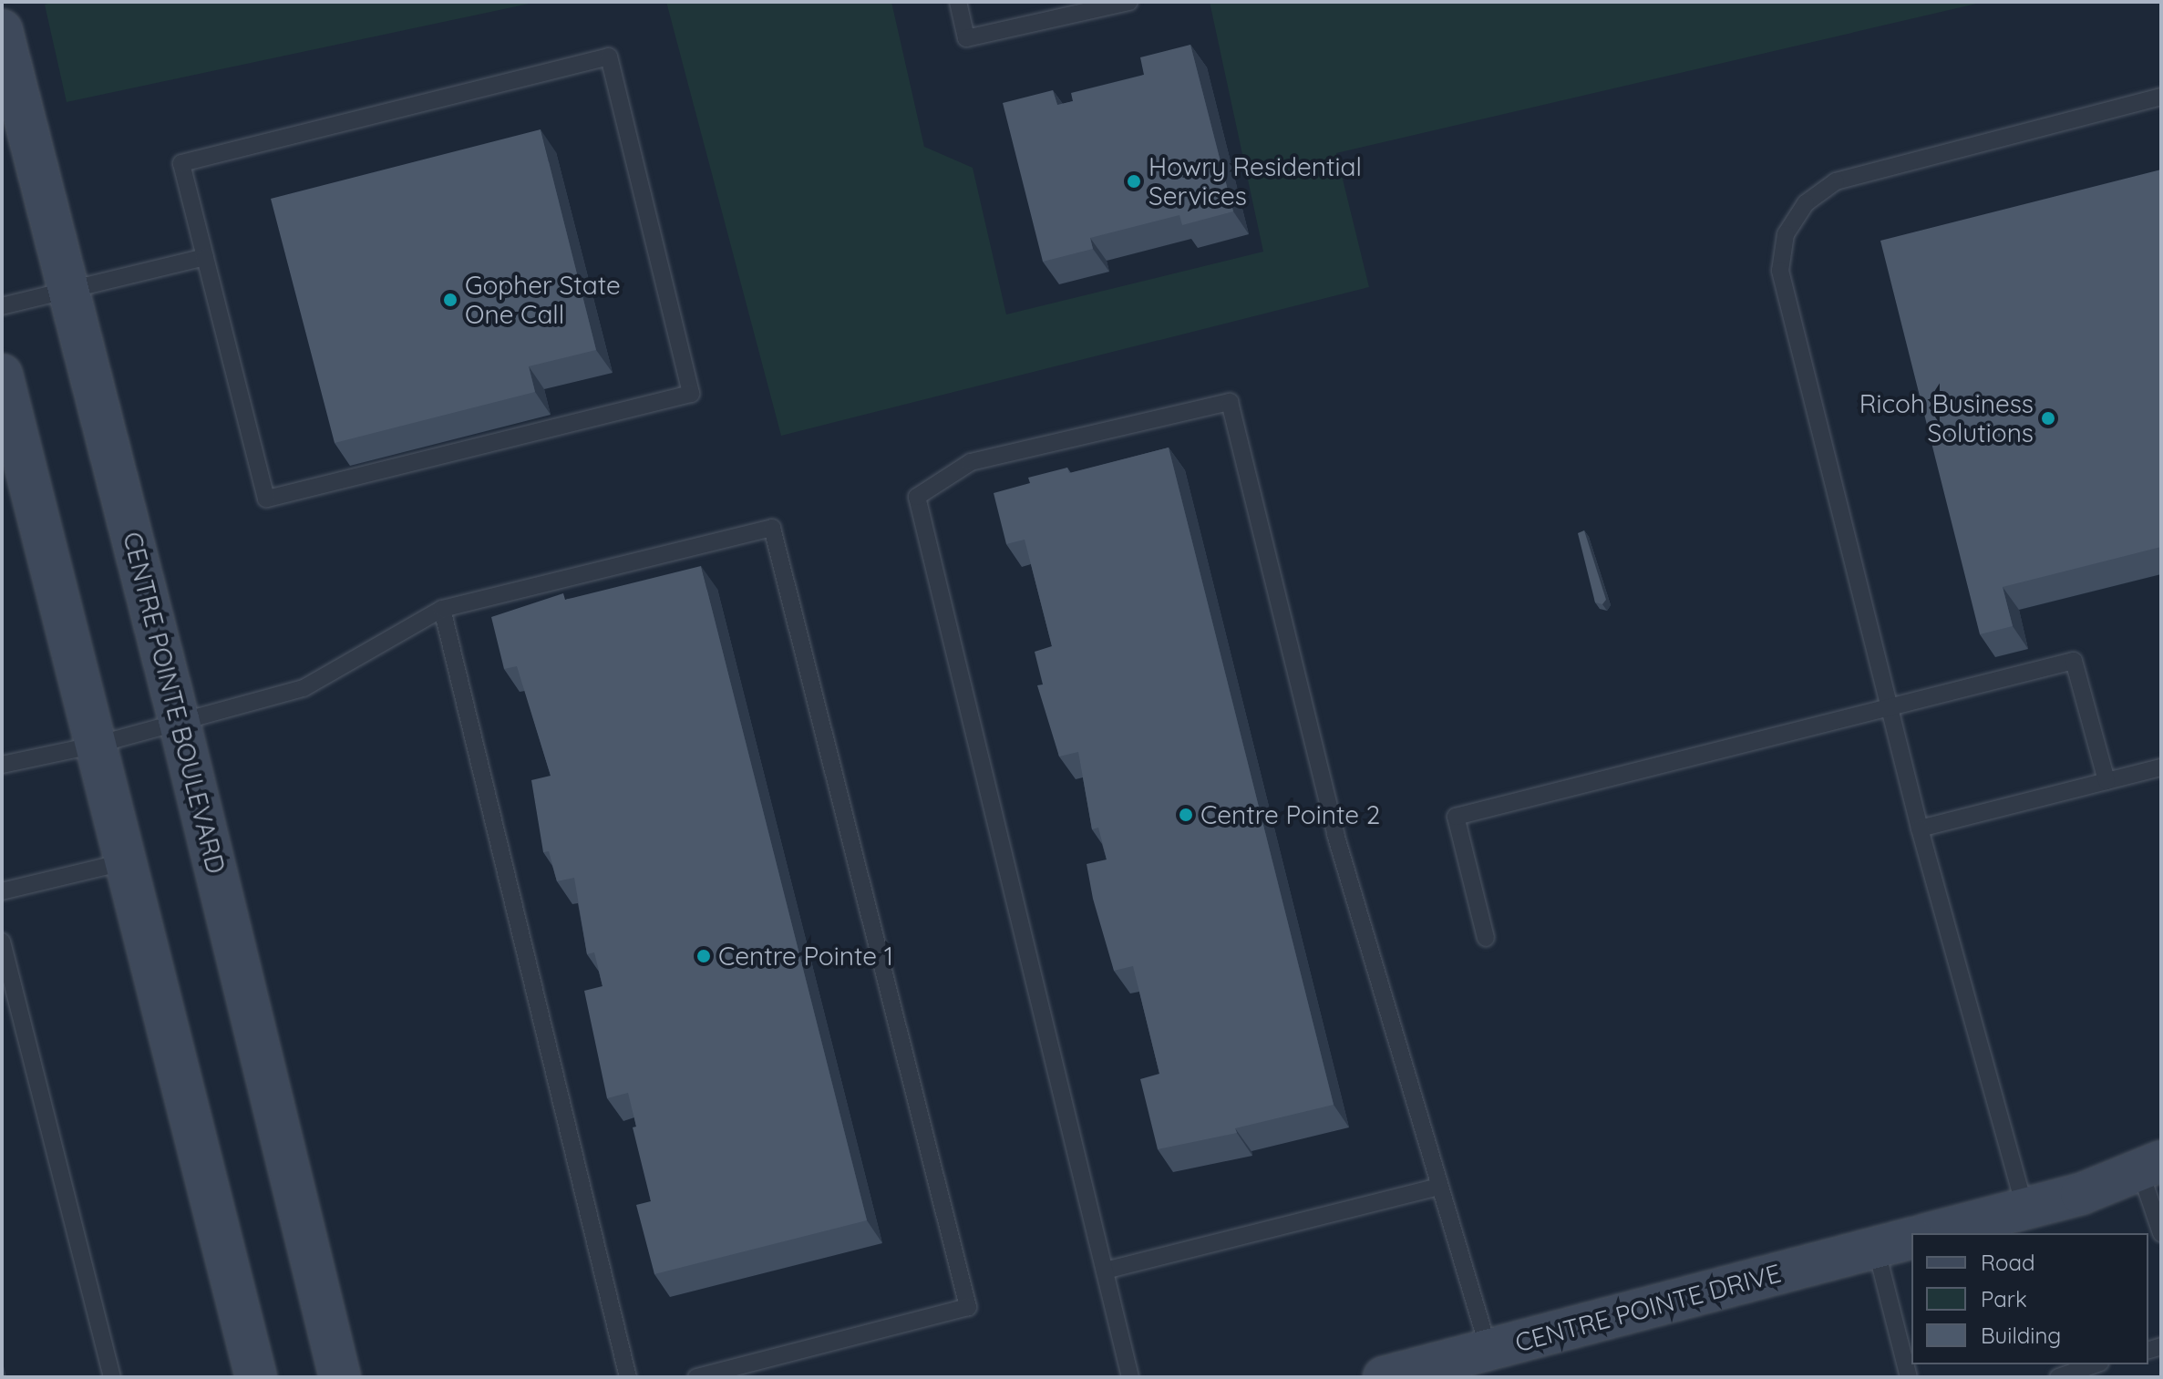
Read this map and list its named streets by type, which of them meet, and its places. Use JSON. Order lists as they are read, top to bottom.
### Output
{
  "streets": {
    "street": ["CENTRE POINTE BOULEVARD", "CENTRE POINTE DRIVE"]
  },
  "places": [
    "Howry Residential Services",
    "Gopher State One Call",
    "Ricoh Business Solutions",
    "Centre Pointe 2",
    "Centre Pointe 1"
  ],
  "legend": ["Road", "Park", "Building"]
}
